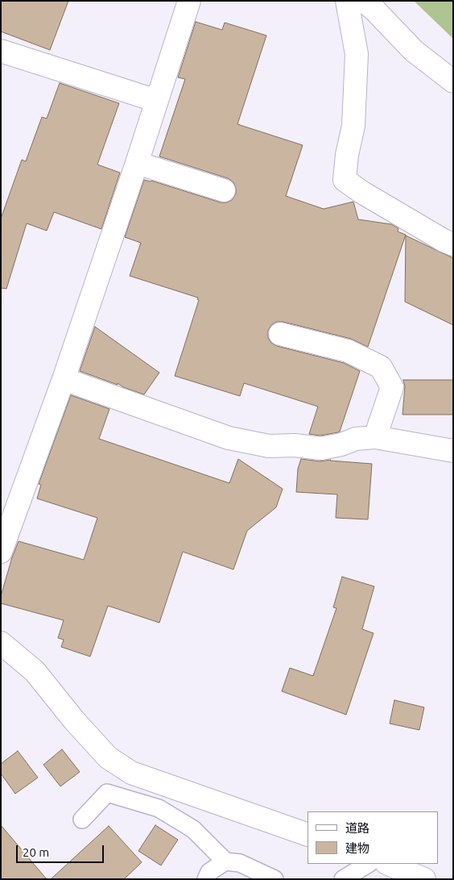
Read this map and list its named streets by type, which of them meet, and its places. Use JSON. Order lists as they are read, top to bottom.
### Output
{
  "legend": ["道路", "建物"],
  "scale_bar": "20 m"
}
